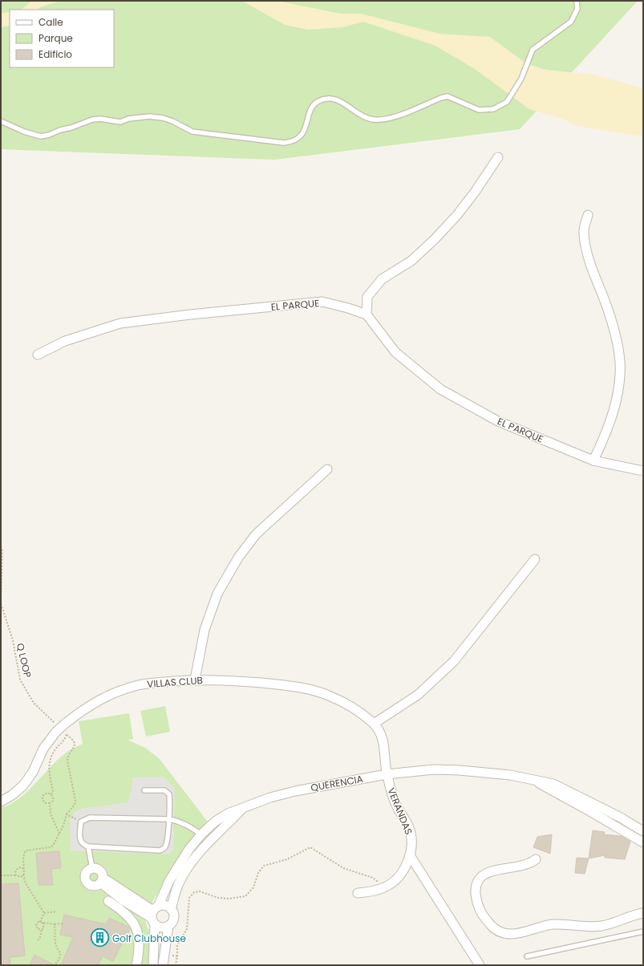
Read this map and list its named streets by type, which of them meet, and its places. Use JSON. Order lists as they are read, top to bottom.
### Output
{
  "streets": {
    "street": [
      "EL PARQUE",
      "VILLAS CLUB",
      "QUERENCIA",
      "VERANDAS"
    ],
    "path": ["Q LOOP"]
  },
  "crossings": [
    ["Q LOOP", "VILLAS CLUB"],
    ["VILLAS CLUB", "QUERENCIA"],
    ["VILLAS CLUB", "VERANDAS"],
    ["QUERENCIA", "VERANDAS"]
  ],
  "places": {
    "building": ["Golf Clubhouse"]
  },
  "legend": ["Calle", "Parque", "Edificio"]
}
